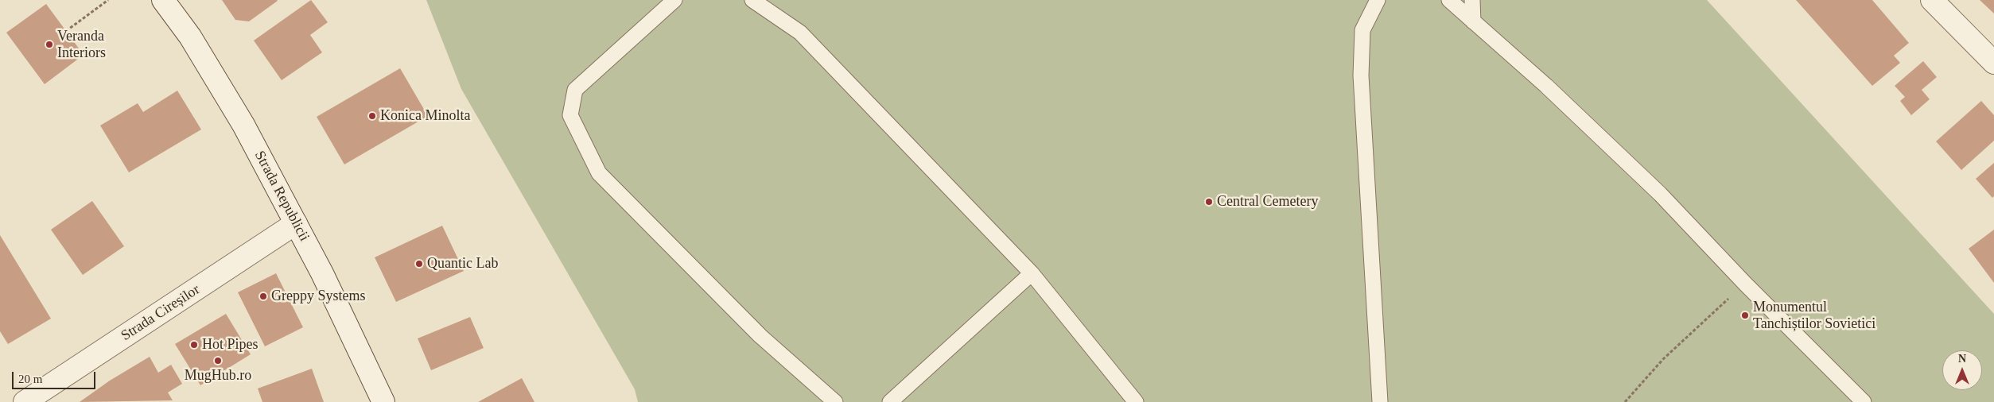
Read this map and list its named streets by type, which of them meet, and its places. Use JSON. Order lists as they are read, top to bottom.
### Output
{
  "streets": {
    "street": ["Strada Republicii", "Strada Cireșilor"]
  },
  "crossings": [
    ["Strada Republicii", "Strada Cireșilor"]
  ],
  "places": [
    "Veranda Interiors",
    "Konica Minolta",
    "Central Cemetery",
    "Quantic Lab",
    "Greppy Systems",
    "Monumentul Tanchiștilor Sovietici",
    "Hot Pipes",
    "MugHub.ro"
  ],
  "scale_bar": "20 m",
  "north": "top"
}
